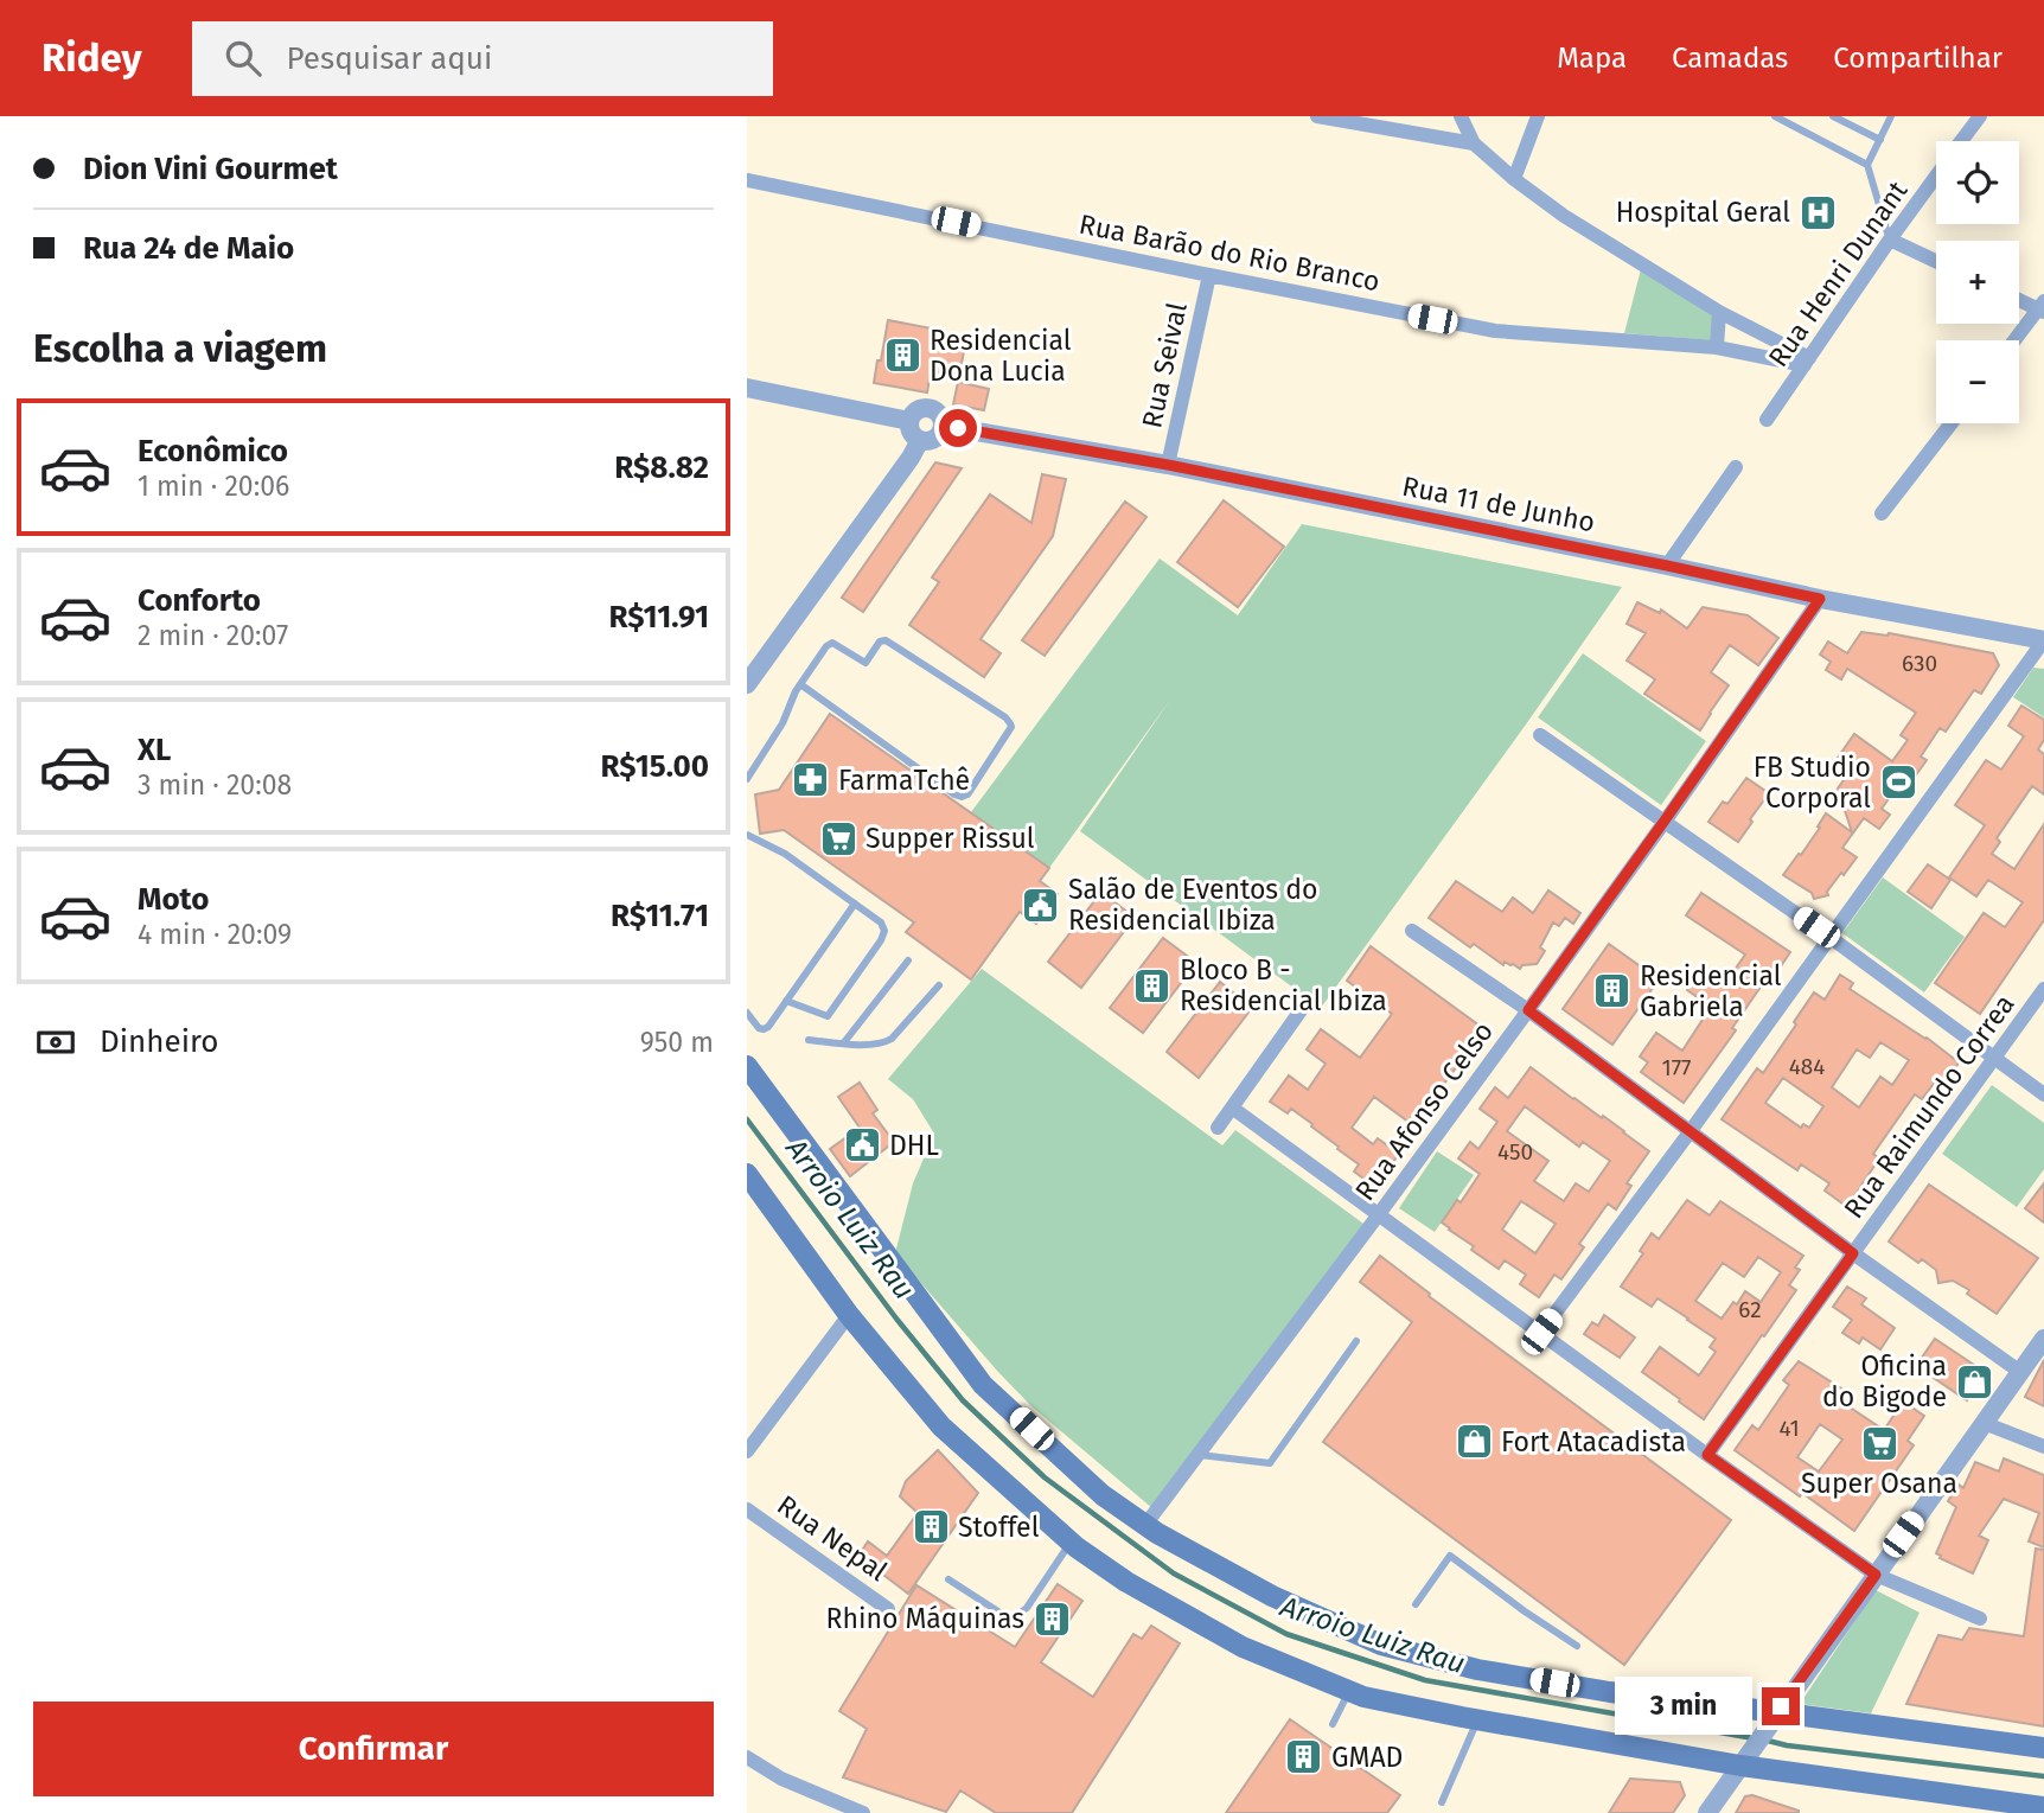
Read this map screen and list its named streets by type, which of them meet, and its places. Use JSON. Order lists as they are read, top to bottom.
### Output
{
  "streets": {
    "street": [
      "Rua Barão do Rio Branco",
      "Rua Henri Dunant",
      "Rua Seival",
      "Rua 11 de Junho",
      "Rua Raimundo Correa",
      "Rua Afonso Celso",
      "Rua Nepal"
    ]
  },
  "crossings": [
    ["Rua Barão do Rio Branco", "Rua Henri Dunant"],
    ["Rua Barão do Rio Branco", "Rua Seival"],
    ["Rua Seival", "Rua 11 de Junho"],
    ["Rua 11 de Junho", "Rua Afonso Celso"]
  ],
  "water": ["Arroio Luiz Rau"],
  "places": {
    "hospital": ["Hospital Geral"],
    "building": [
      "Residencial Dona Lucia",
      "Bloco B - Residencial Ibiza",
      "Residencial Gabriela",
      "Stoffel",
      "Rhino Máquinas",
      "GMAD"
    ],
    "pharmacy": ["FarmaTchê"],
    "sports": ["FB Studio Corporal"],
    "supermarket": ["Supper Rissul", "Super Osana"],
    "public building": ["Salão de Eventos do Residencial Ibiza", "DHL"],
    "shop": ["Oficina do Bigode", "Fort Atacadista"]
  },
  "house_numbers": [
    "630",
    "484",
    "177",
    "450",
    "62",
    "41"
  ],
  "page": {
    "header": "Ridey",
    "search": "Pesquisar aqui",
    "nav": ["Mapa", "Camadas", "Compartilhar"],
    "banner": ["Dion Vini Gourmet", "Rua 24 de Maio"],
    "map_buttons": ["+", "−"],
    "heading": "Escolha a viagem",
    "list": [
      {
        "name": "Econômico",
        "note": "1 min · 20:06",
        "value": "R$8.82"
      },
      {
        "name": "Conforto",
        "note": "2 min · 20:07",
        "value": "R$11.91"
      },
      {
        "name": "XL",
        "note": "3 min · 20:08",
        "value": "R$15.00"
      },
      {
        "name": "Moto",
        "note": "4 min · 20:09",
        "value": "R$11.71"
      }
    ],
    "pay": ["Dinheiro", "950 m"],
    "bubble": "3 min",
    "buttons": "Confirmar"
  }
}
